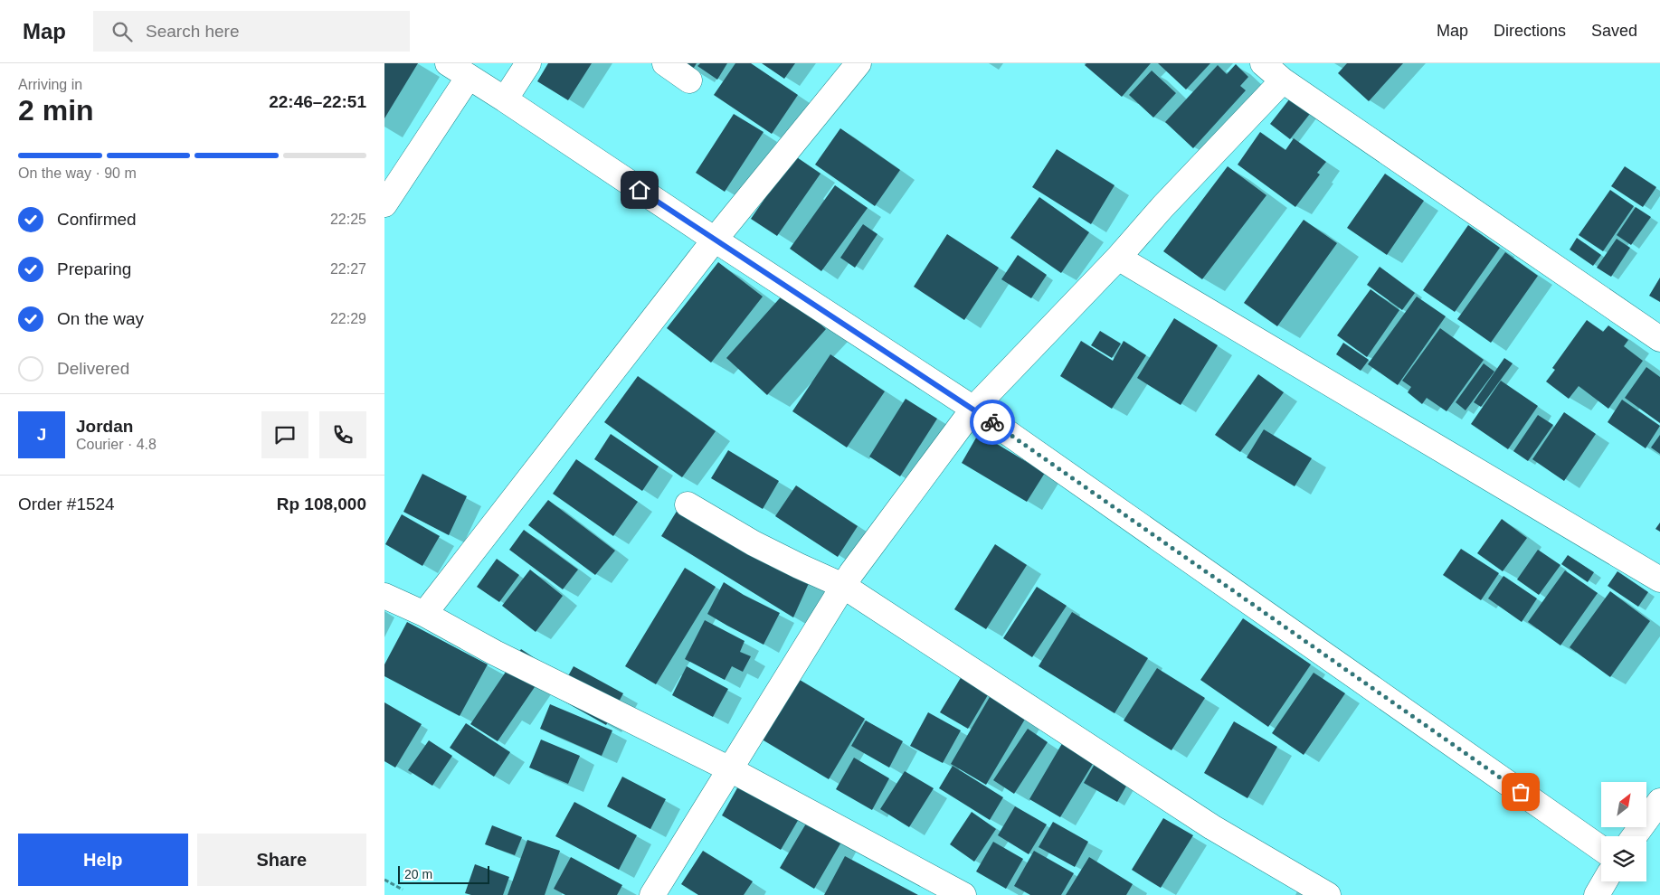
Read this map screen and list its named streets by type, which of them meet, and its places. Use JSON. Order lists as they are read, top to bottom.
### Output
{
  "scale_bar": "20 m",
  "north": "top right",
  "page": {
    "header": "Map",
    "search": "Search here",
    "nav": ["Map", "Directions", "Saved"],
    "heading": ["2 min", "Arriving in", "22:46–22:51"],
    "panel": [
      "Jordan",
      "Courier · 4.8",
      "Order #1524",
      "Rp 108,000"
    ],
    "bar": "On the way · 90 m",
    "list": [
      ["Confirmed", "22:25"],
      ["Preparing", "22:27"],
      ["On the way", "22:29"],
      "Delivered"
    ],
    "round": "J",
    "buttons": ["Help", "Share"],
    "scale": "20 m"
  }
}
